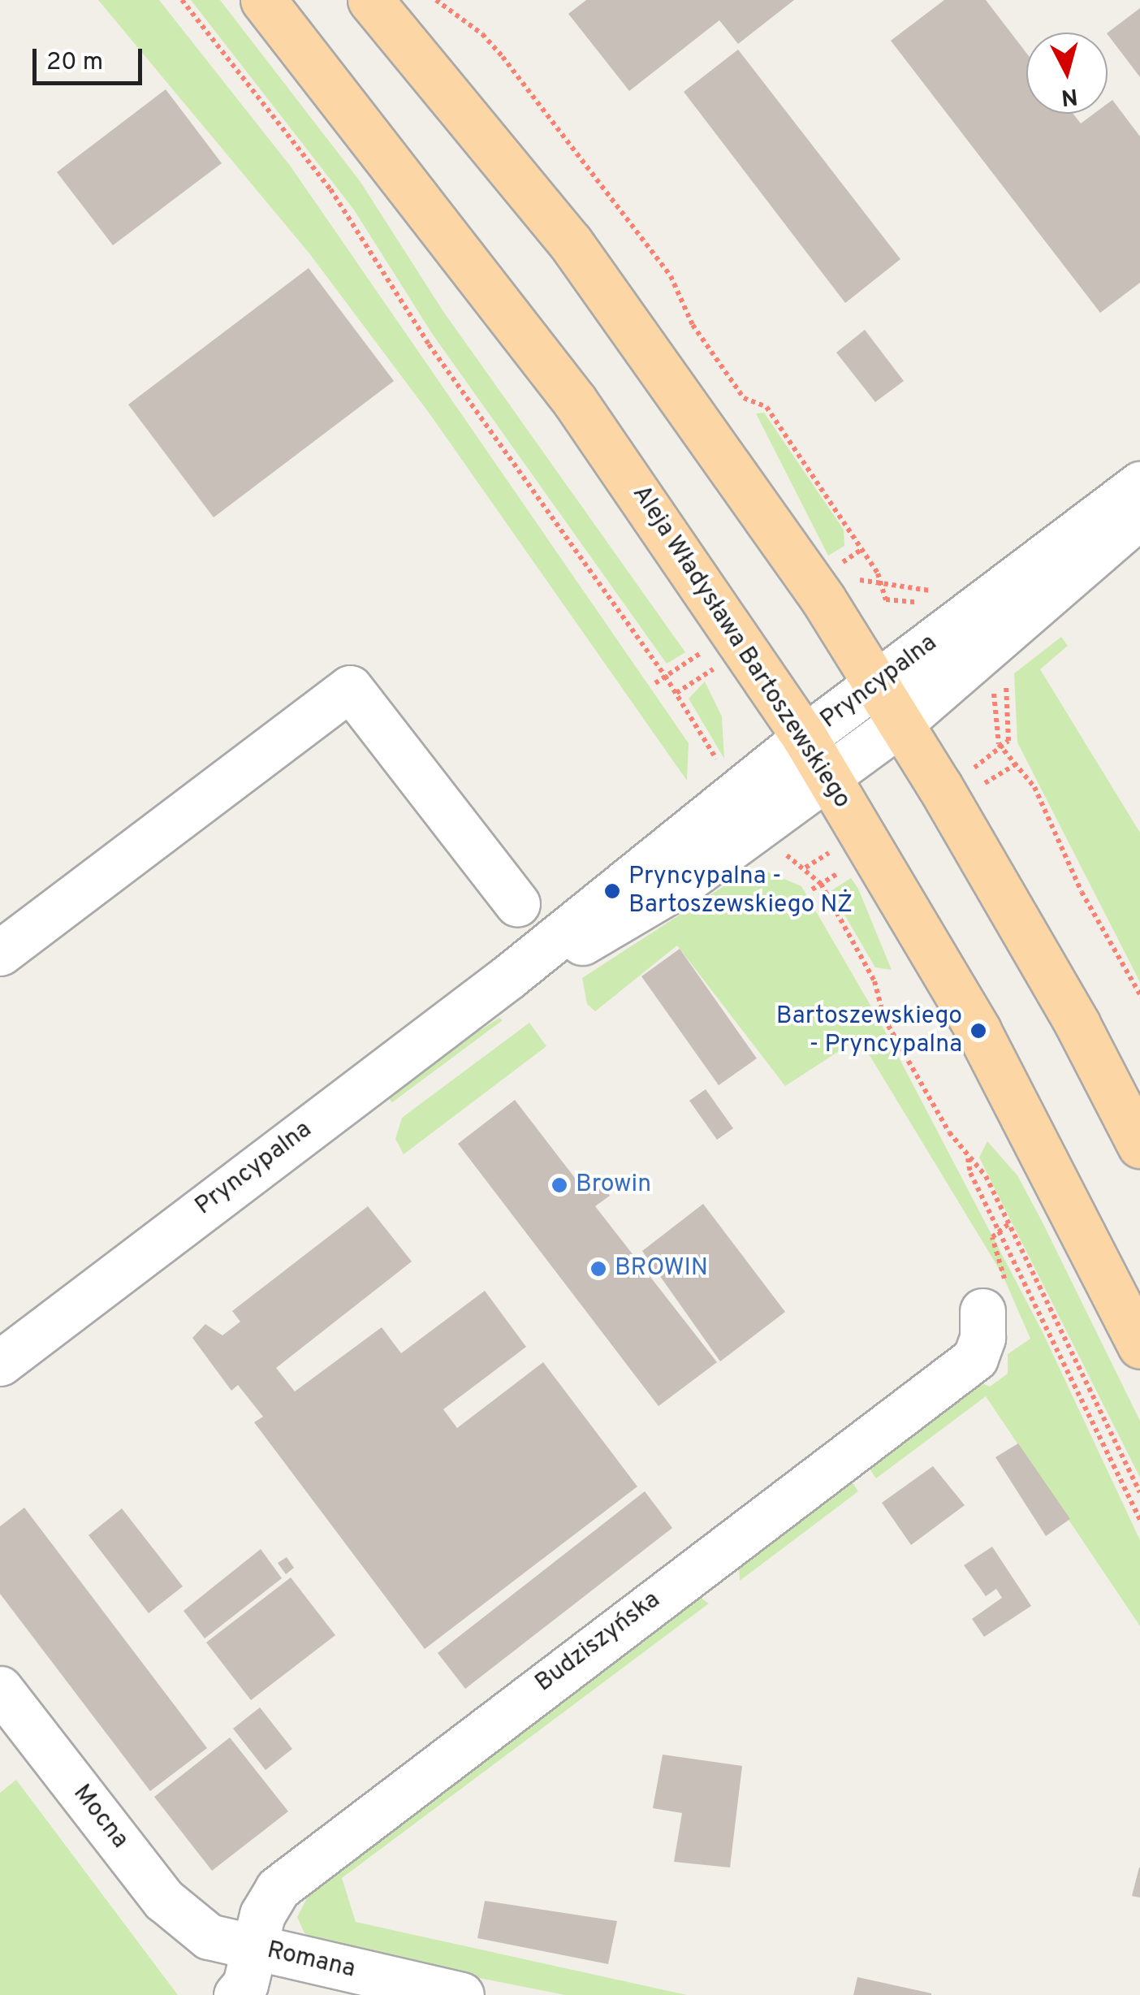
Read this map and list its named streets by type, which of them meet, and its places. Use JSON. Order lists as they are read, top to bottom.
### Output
{
  "streets": {
    "main road": ["Aleja Władysława Bartoszewskiego"],
    "street": [
      "Pryncypalna",
      "Budziszyńska",
      "Mocna",
      "Romana"
    ]
  },
  "crossings": [
    ["Aleja Władysława Bartoszewskiego", "Pryncypalna"],
    ["Budziszyńska", "Romana"],
    ["Mocna", "Romana"]
  ],
  "places": [
    "Pryncypalna - Bartoszewskiego NŻ",
    "Bartoszewskiego - Pryncypalna",
    "Browin",
    "BROWIN"
  ],
  "scale_bar": "20 m",
  "north": "bottom"
}
